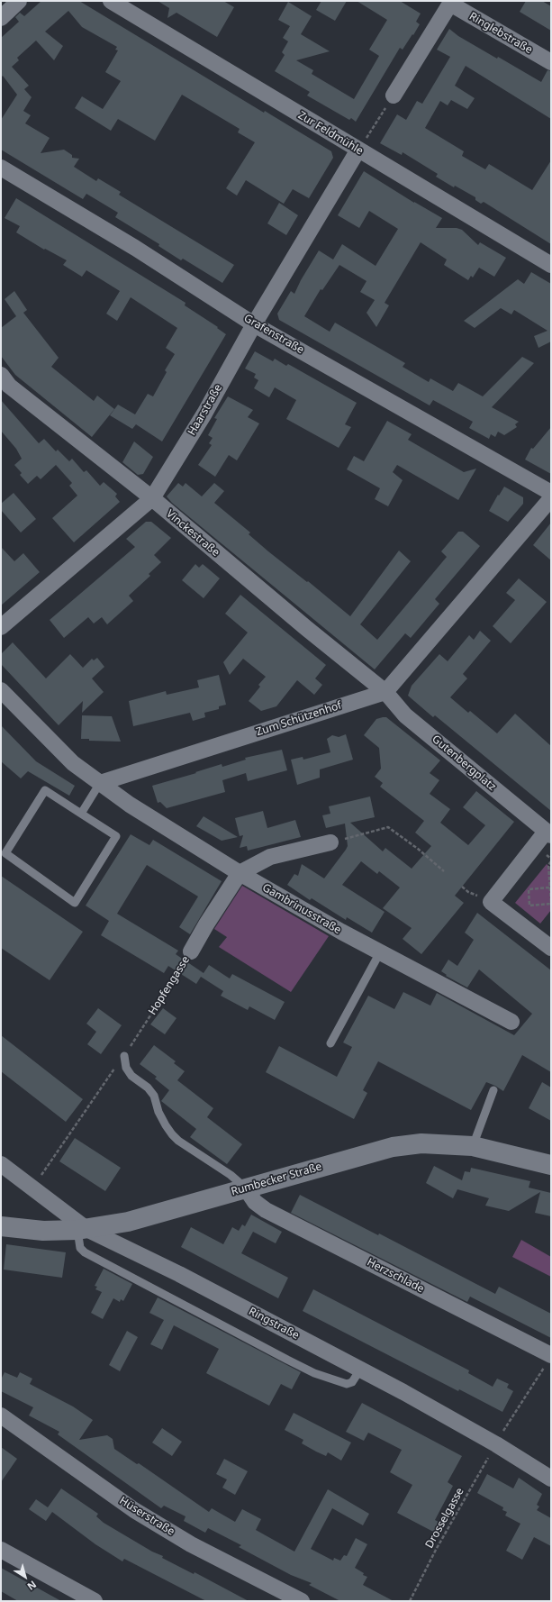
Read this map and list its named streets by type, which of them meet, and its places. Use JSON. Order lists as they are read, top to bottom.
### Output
{
  "streets": {
    "street": [
      "Ringlebstraße",
      "Zur Feldmühle",
      "Grafenstraße",
      "Haarstraße",
      "Vinckestraße",
      "Zum Schützenhof",
      "Gutenbergplatz",
      "Gambrinusstraße",
      "Hopfengasse",
      "Rumbecker Straße",
      "Herzschlade",
      "Ringstraße",
      "Hüserstraße"
    ],
    "path": ["Drosselgasse"]
  },
  "crossings": [
    ["Zur Feldmühle", "Haarstraße"],
    ["Grafenstraße", "Haarstraße"],
    ["Haarstraße", "Vinckestraße"],
    ["Vinckestraße", "Zum Schützenhof"],
    ["Vinckestraße", "Gutenbergplatz"],
    ["Zum Schützenhof", "Gutenbergplatz"],
    ["Zum Schützenhof", "Gambrinusstraße"],
    ["Gambrinusstraße", "Hopfengasse"],
    ["Rumbecker Straße", "Herzschlade"],
    ["Rumbecker Straße", "Ringstraße"],
    ["Ringstraße", "Drosselgasse"]
  ],
  "north": "bottom right"
}
